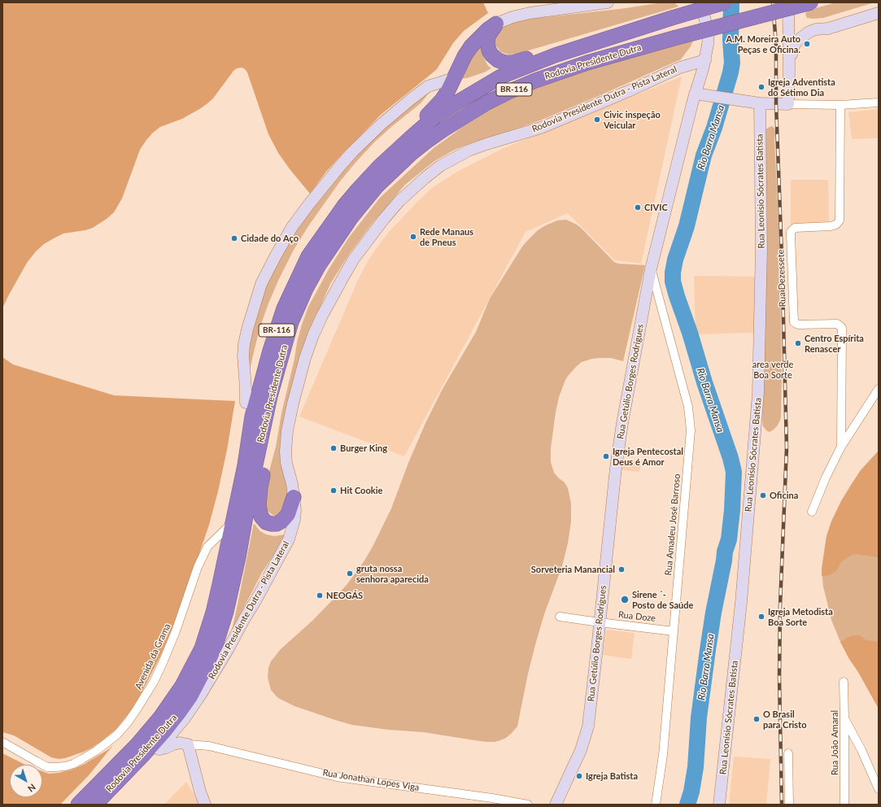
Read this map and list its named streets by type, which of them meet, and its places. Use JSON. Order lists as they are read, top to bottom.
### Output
{
  "streets": {
    "highway": ["Rodovia Presidente Dutra", "BR-116"],
    "main road": [
      "Rodovia Presidente Dutra - Pista Lateral",
      "Rua Leonísio Sócrates Batista",
      "Rua Getúlio Borges Rodrigues",
      "Rua Jonathan Lopes Viga"
    ],
    "street": [
      "Rua Dezessete",
      "Rua Amadeu José Barroso",
      "Rua Doze",
      "Avenida da Grama",
      "Rua João Amaral"
    ]
  },
  "crossings": [
    ["Rodovia Presidente Dutra", "BR-116"],
    ["Rodovia Presidente Dutra", "Avenida da Grama"],
    ["BR-116", "Rodovia Presidente Dutra - Pista Lateral"],
    ["Rodovia Presidente Dutra - Pista Lateral", "Rua Getúlio Borges Rodrigues"],
    ["Rodovia Presidente Dutra - Pista Lateral", "Rua Jonathan Lopes Viga"],
    ["Rua Getúlio Borges Rodrigues", "Rua Amadeu José Barroso"],
    ["Rua Getúlio Borges Rodrigues", "Rua Doze"],
    ["Rua Amadeu José Barroso", "Rua Doze"]
  ],
  "water": ["Rio Barra Mansa"],
  "parks": ["area verde Boa Sorte"],
  "places": [
    "A.M. Moreira Auto Peças e Oficina.",
    "Igreja Adventista do Sétimo Dia",
    "Civic inspeção Veicular",
    "CIVIC",
    "Rede Manaus de Pneus",
    "Cidade do Aço",
    "Centro Espírita Renascer",
    "Burger King",
    "Igreja Pentecostal Deus é Amor",
    "Hit Cookie",
    "Oficina",
    "Sorveteria Manancial",
    "gruta nossa senhora aparecida",
    "NEOGÁS",
    "Sirene ´- Posto de Saúde",
    "Igreja Metodista Boa Sorte",
    "O Brasil para Cristo",
    "Igreja Batista"
  ],
  "north": "bottom right"
}
